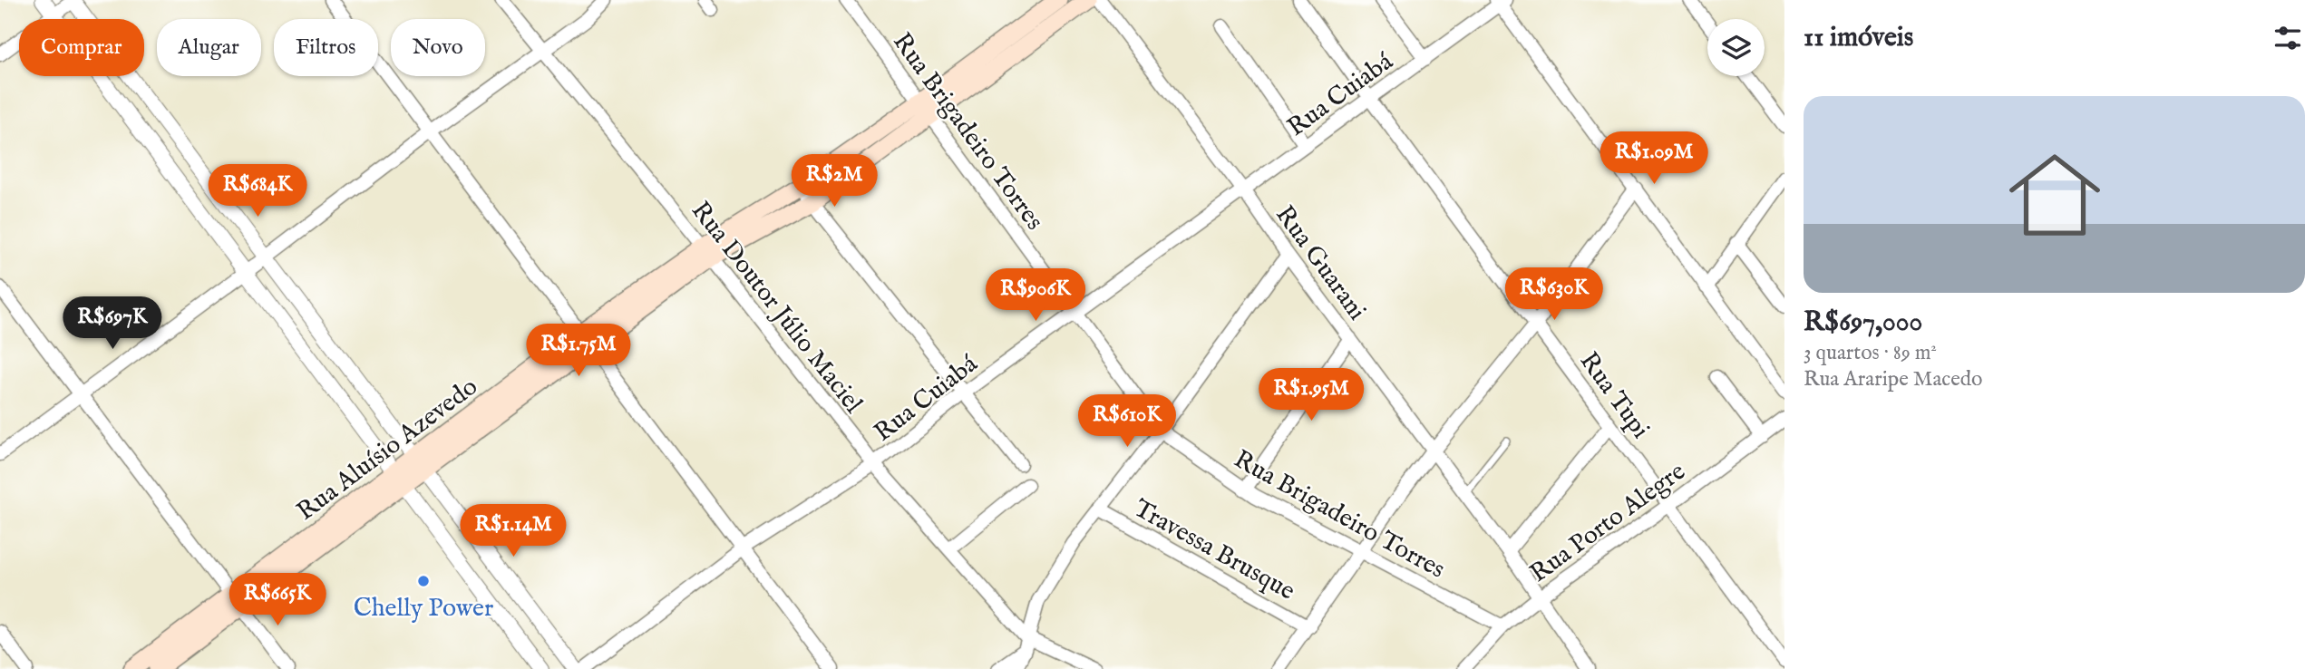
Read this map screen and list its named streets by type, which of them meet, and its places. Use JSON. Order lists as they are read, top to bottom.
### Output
{
  "streets": {
    "main road": ["Rua Aluísio Azevedo"],
    "street": [
      "Rua Cuiabá",
      "Rua Brigadeiro Torres",
      "Rua Guarani",
      "Rua Doutor Júlio Maciel",
      "Rua Tupi",
      "Rua Porto Alegre",
      "Travessa Brusque"
    ]
  },
  "crossings": [
    ["Rua Cuiabá", "Rua Brigadeiro Torres"],
    ["Rua Cuiabá", "Rua Guarani"],
    ["Rua Cuiabá", "Rua Doutor Júlio Maciel"],
    ["Rua Cuiabá", "Rua Tupi"],
    ["Rua Brigadeiro Torres", "Rua Porto Alegre"],
    ["Rua Guarani", "Rua Porto Alegre"],
    ["Rua Doutor Júlio Maciel", "Rua Aluísio Azevedo"],
    ["Rua Tupi", "Rua Porto Alegre"]
  ],
  "places": ["Chelly Power"],
  "page": {
    "heading": "11 imóveis",
    "chip": [
      "Comprar",
      "Alugar",
      "Filtros",
      "Novo"
    ],
    "list": [
      {
        "name": "R$697,000",
        "note": "3 quartos · 89 m² · Rua Araripe Macedo"
      }
    ],
    "price": [
      "R$1.09M",
      "R$2M",
      "R$684K",
      "R$630K",
      "R$906K",
      "R$697K",
      "R$1.75M",
      "R$1.95M",
      "R$610K",
      "R$1.14M",
      "R$665K"
    ]
  }
}
